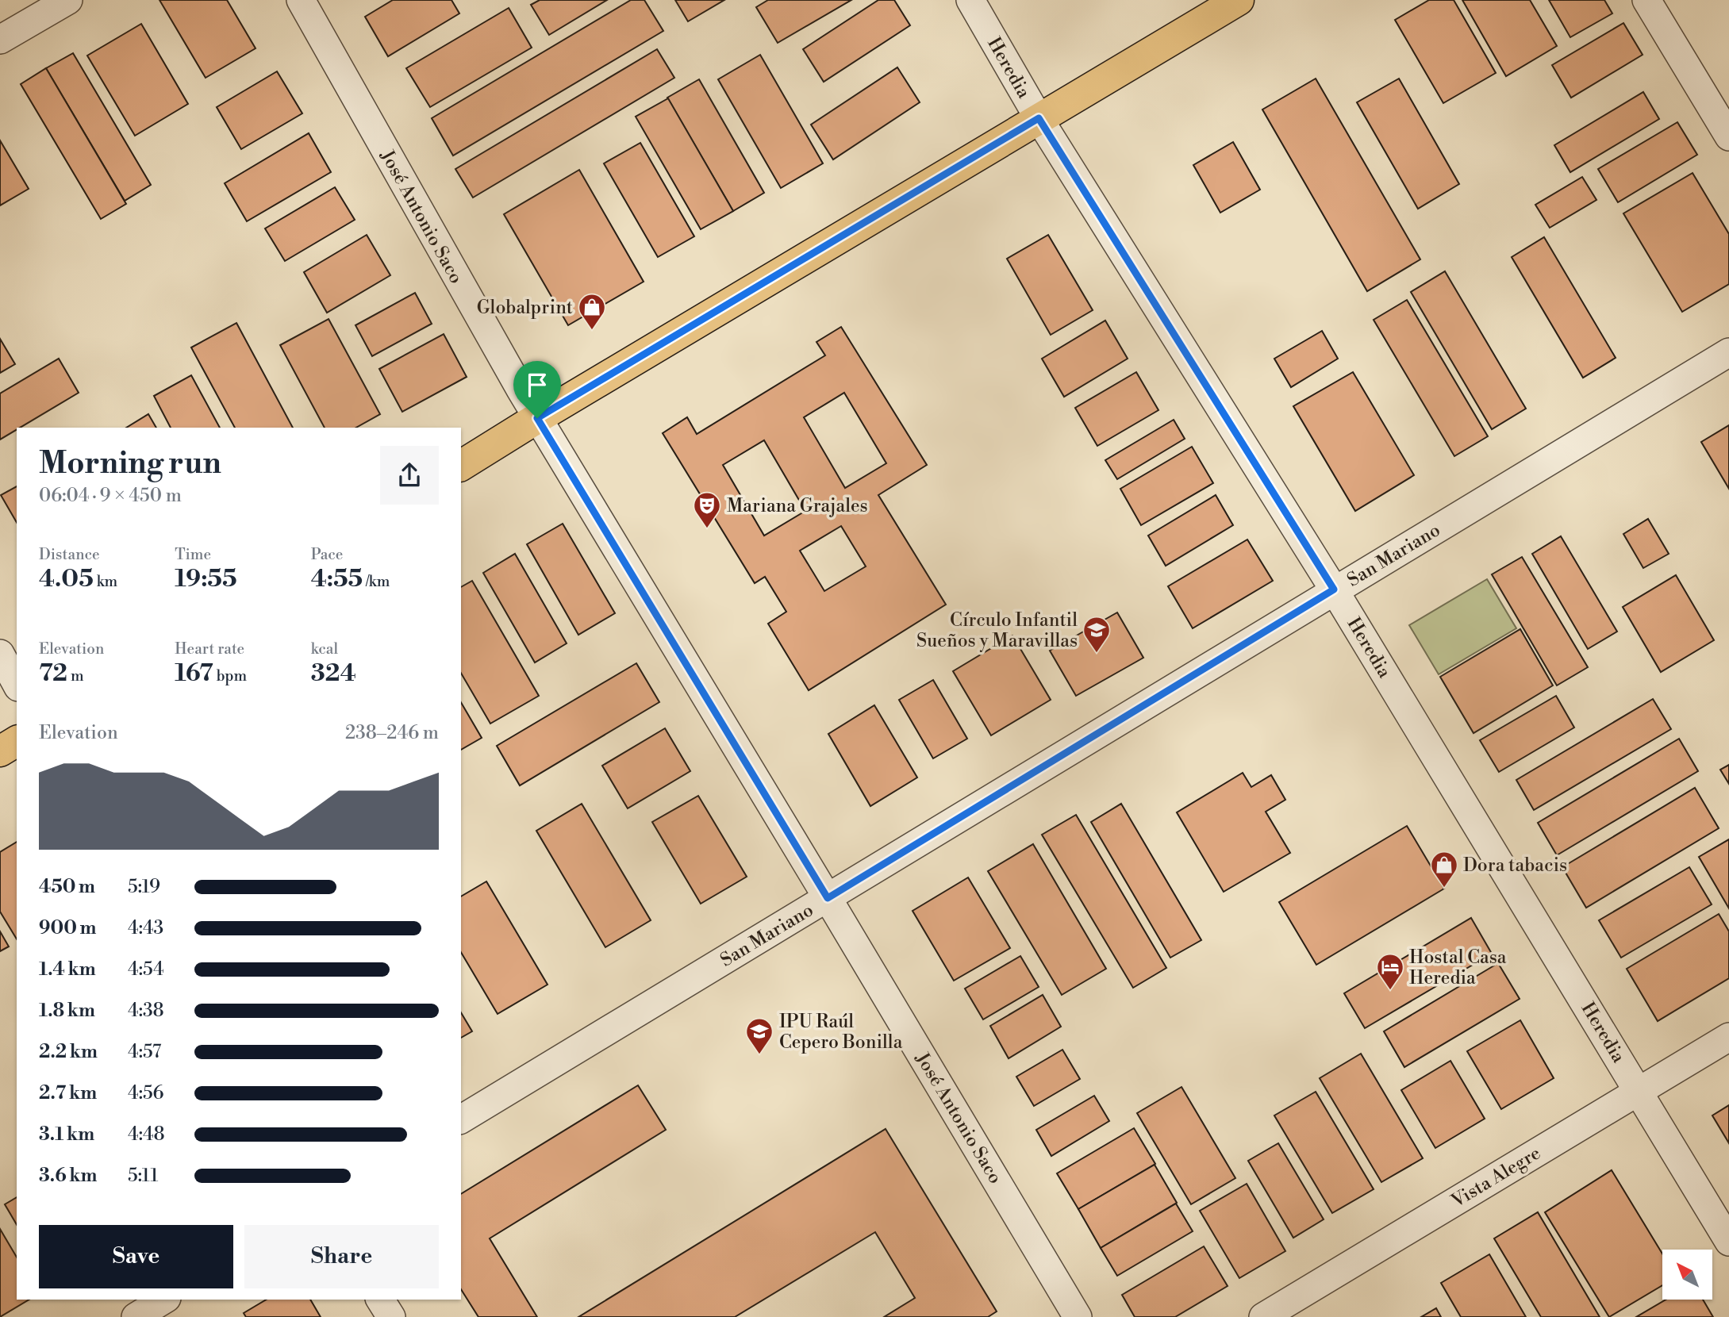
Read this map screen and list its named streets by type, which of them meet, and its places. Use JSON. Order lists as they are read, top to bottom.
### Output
{
  "streets": {
    "street": [
      "Heredia",
      "José Antonio Saco",
      "San Mariano",
      "Vista Alegre"
    ]
  },
  "crossings": [
    ["Heredia", "San Mariano"],
    ["Heredia", "Vista Alegre"],
    ["José Antonio Saco", "San Mariano"]
  ],
  "places": {
    "shop": ["Globalprint", "Dora tabacis"],
    "theatre": ["Mariana Grajales"],
    "school or university": ["Círculo Infantil Sueños y Maravillas", "IPU Raúl Cepero Bonilla"],
    "hotel": ["Hostal Casa Heredia"]
  },
  "north": "top left",
  "page": {
    "heading": ["Morning run", "06:04 · 9 × 450 m"],
    "stats": [
      ["Distance", "4.05 km"],
      ["Time", "19:55"],
      ["Pace", "4:55 /km"],
      ["Elevation", "72 m"],
      ["Heart rate", "167 bpm"],
      ["kcal", "324"]
    ],
    "chart": ["Elevation", "238–246 m"],
    "list": [
      {
        "name": "450 m",
        "note": "5:19"
      },
      {
        "name": "900 m",
        "note": "4:43"
      },
      {
        "name": "1.4 km",
        "note": "4:54"
      },
      {
        "name": "1.8 km",
        "note": "4:38"
      },
      {
        "name": "2.2 km",
        "note": "4:57"
      },
      {
        "name": "2.7 km",
        "note": "4:56"
      },
      {
        "name": "3.1 km",
        "note": "4:48"
      },
      {
        "name": "3.6 km",
        "note": "5:11"
      }
    ],
    "buttons": ["Save", "Share"]
  }
}
